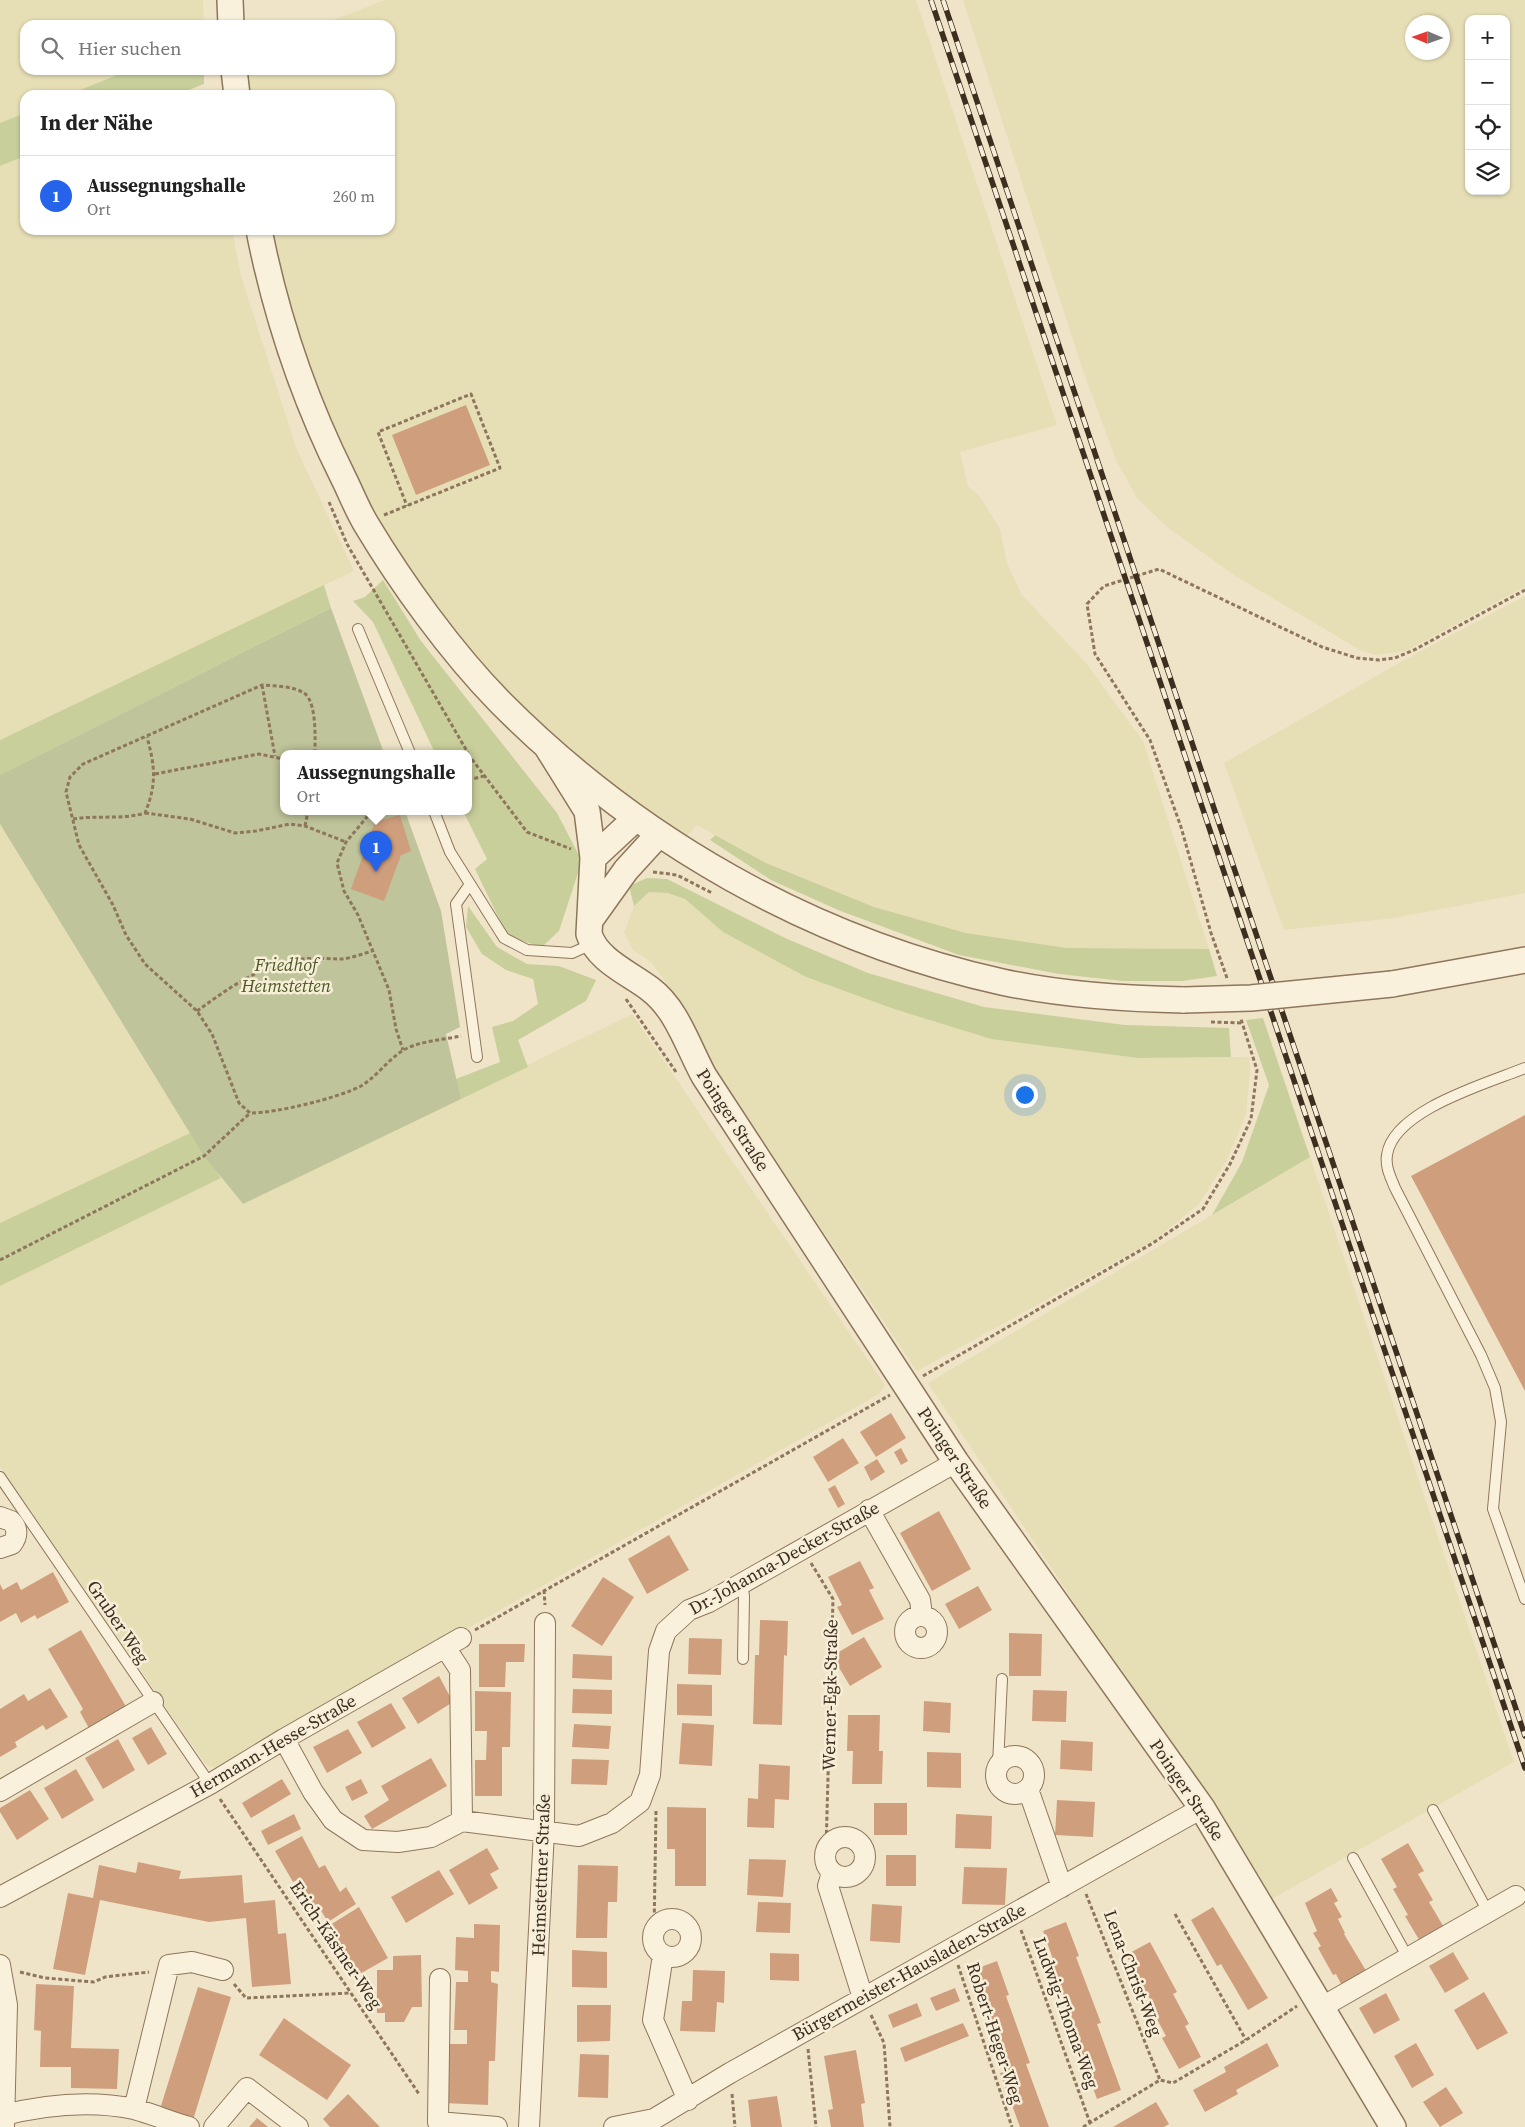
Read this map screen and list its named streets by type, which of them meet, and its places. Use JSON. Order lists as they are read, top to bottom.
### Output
{
  "streets": {
    "street": [
      "Poinger Straße",
      "Dr.-Johanna-Decker-Straße",
      "Hermann-Hesse-Straße",
      "Heimstettner Straße",
      "Bürgermeister-Hausladen-Straße"
    ],
    "lane": ["Gruber Weg"],
    "path": [
      "Werner-Egk-Straße",
      "Erich-Kästner-Weg",
      "Lena-Christ-Weg",
      "Ludwig-Thoma-Weg",
      "Robert-Heger-Weg"
    ]
  },
  "crossings": [
    ["Poinger Straße", "Dr.-Johanna-Decker-Straße"],
    ["Poinger Straße", "Bürgermeister-Hausladen-Straße"],
    ["Dr.-Johanna-Decker-Straße", "Werner-Egk-Straße"],
    ["Gruber Weg", "Hermann-Hesse-Straße"],
    ["Gruber Weg", "Erich-Kästner-Weg"],
    ["Hermann-Hesse-Straße", "Erich-Kästner-Weg"],
    ["Bürgermeister-Hausladen-Straße", "Lena-Christ-Weg"],
    ["Bürgermeister-Hausladen-Straße", "Ludwig-Thoma-Weg"],
    ["Bürgermeister-Hausladen-Straße", "Robert-Heger-Weg"]
  ],
  "parks": ["Friedhof Heimstetten"],
  "north": "left",
  "page": {
    "map_buttons": ["+", "−"],
    "search": "Hier suchen",
    "heading": "In der Nähe",
    "list": [
      {
        "mark": "1",
        "name": "Aussegnungshalle",
        "note": "Ort",
        "value": "260 m"
      }
    ],
    "popup": ["Aussegnungshalle", "Ort"],
    "pins": "1"
  }
}
